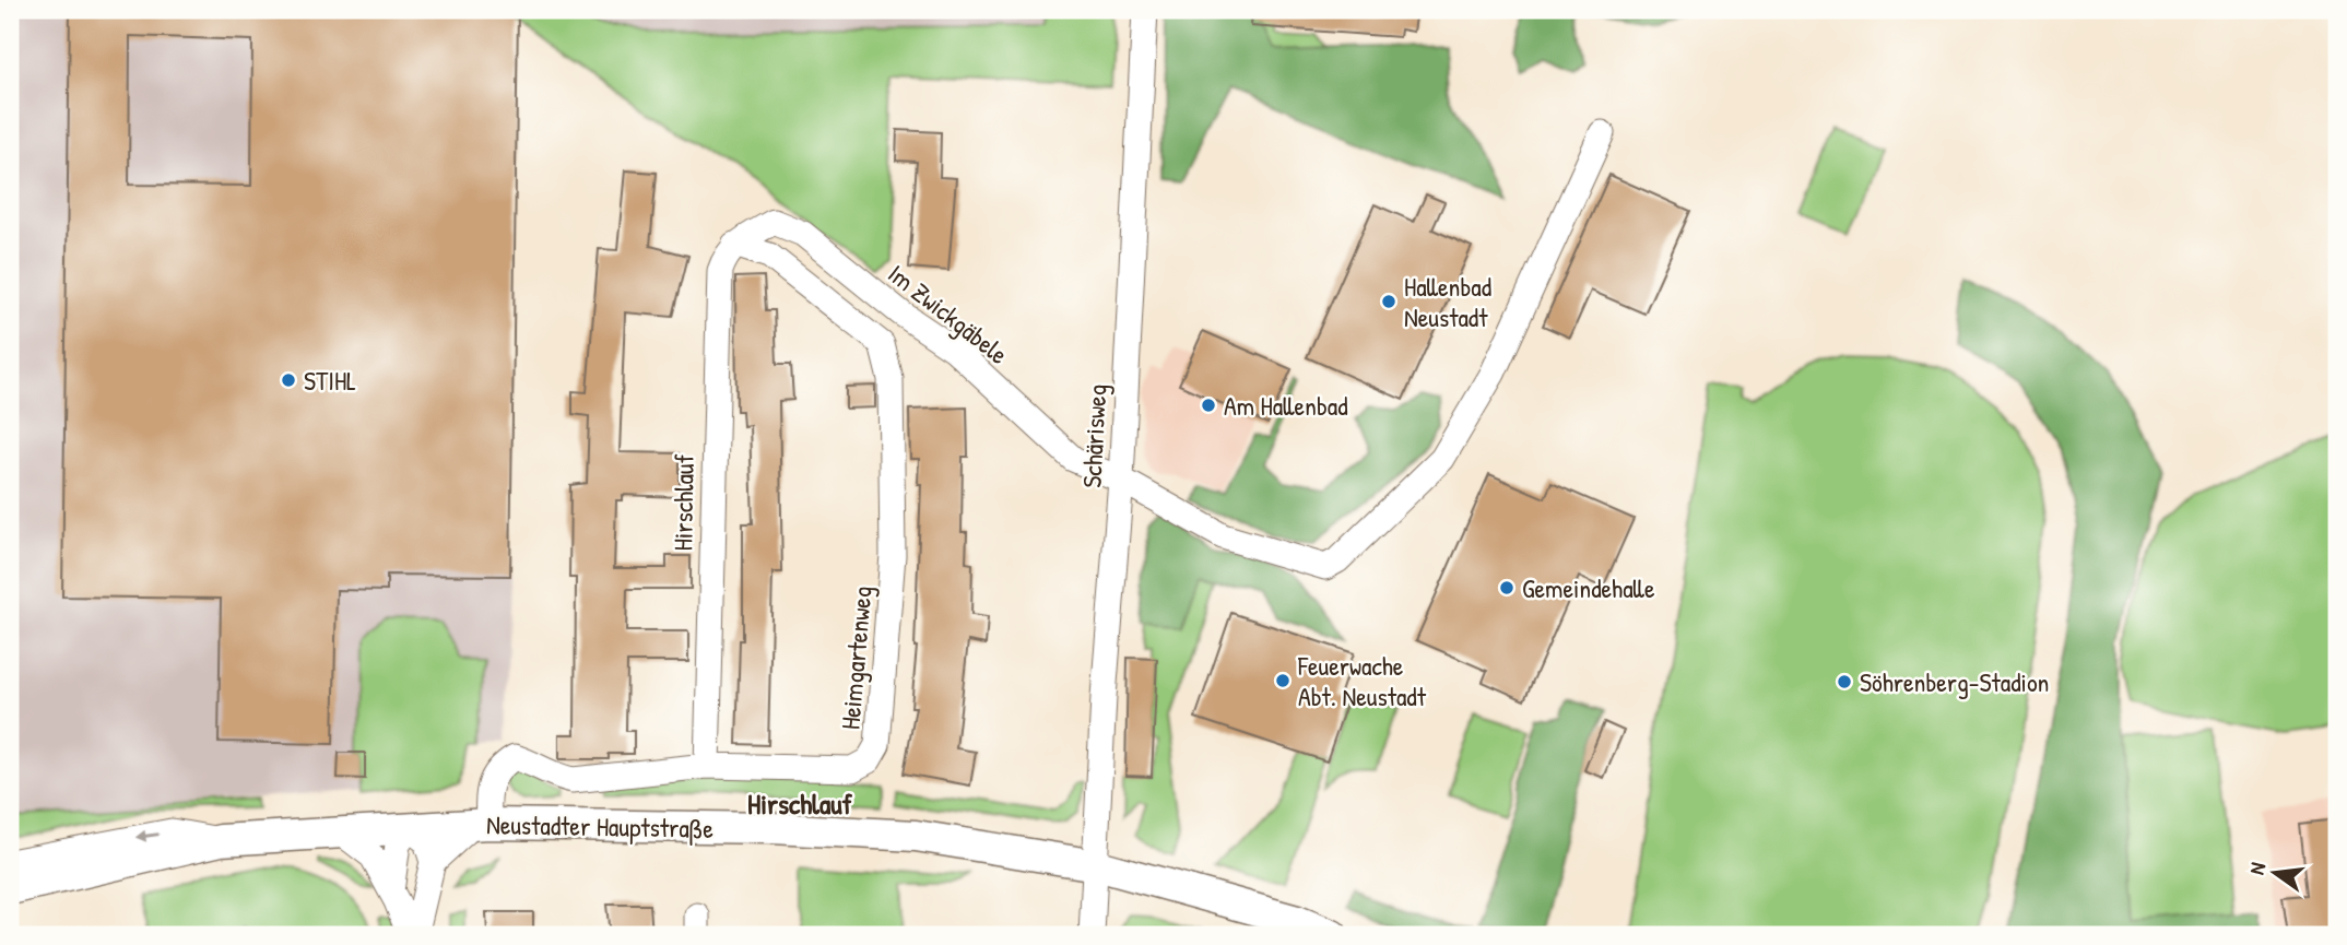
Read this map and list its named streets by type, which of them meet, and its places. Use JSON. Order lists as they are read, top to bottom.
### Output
{
  "streets": {
    "street": [
      "Im Zwickgäbele",
      "Schärisweg",
      "Hirschlauf",
      "Heimgartenweg",
      "Neustadter Hauptstraße"
    ]
  },
  "crossings": [
    ["Im Zwickgäbele", "Schärisweg"],
    ["Im Zwickgäbele", "Hirschlauf"],
    ["Im Zwickgäbele", "Heimgartenweg"],
    ["Schärisweg", "Neustadter Hauptstraße"],
    ["Hirschlauf", "Heimgartenweg"],
    ["Heimgartenweg", "Neustadter Hauptstraße"]
  ],
  "districts": ["Hirschlauf"],
  "places": [
    "Hallenbad Neustadt",
    "STIHL",
    "Am Hallenbad",
    "Gemeindehalle",
    "Feuerwache Abt. Neustadt",
    "Söhrenberg-Stadion"
  ],
  "north": "left"
}
